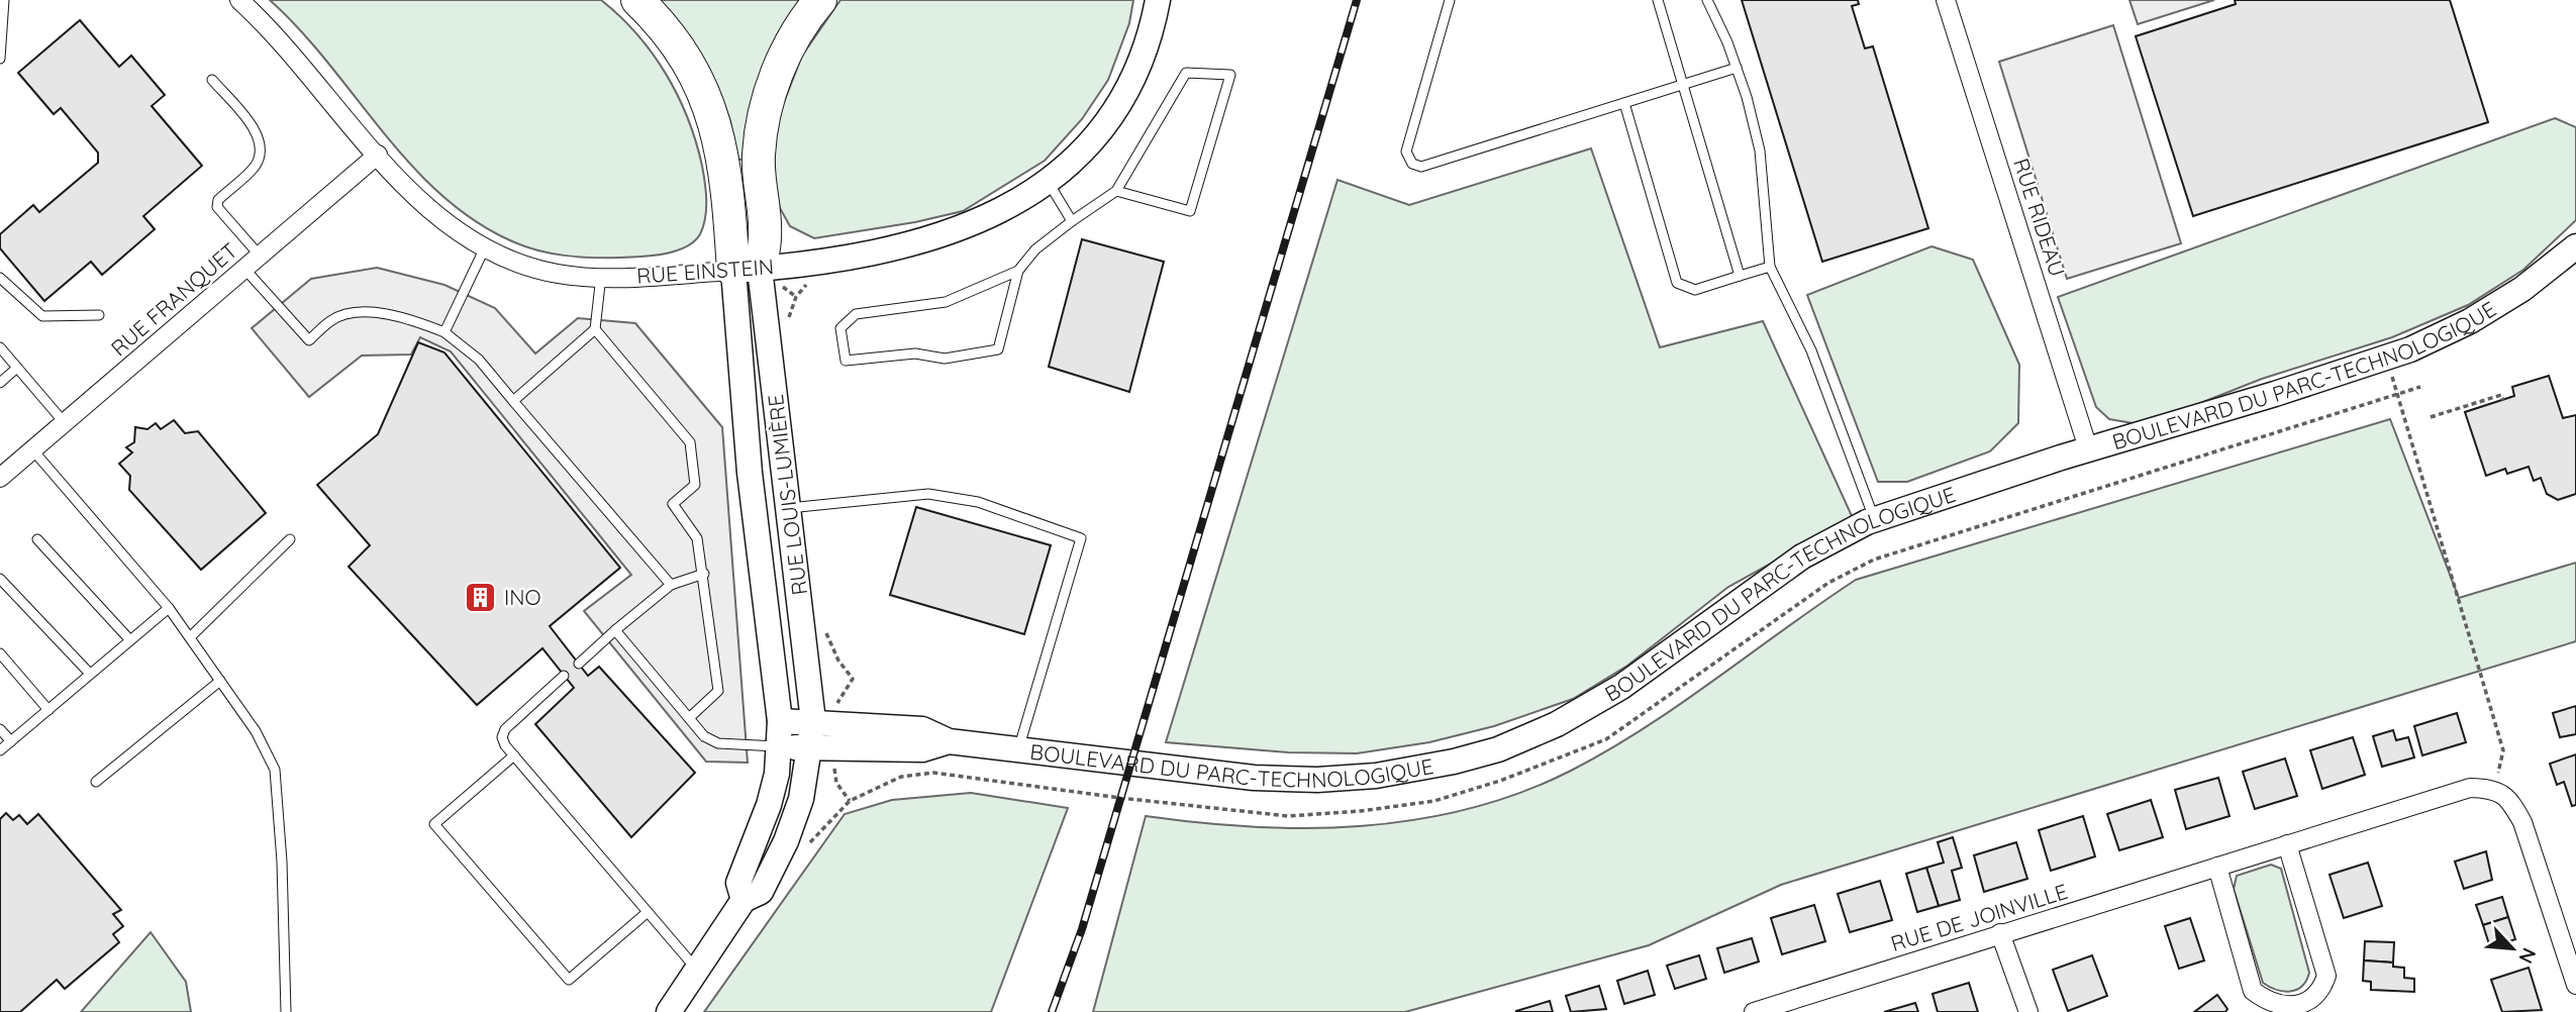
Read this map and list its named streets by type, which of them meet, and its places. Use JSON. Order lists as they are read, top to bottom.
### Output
{
  "streets": {
    "street": [
      "RUE RIDEAU",
      "RUE EINSTEIN",
      "RUE FRANQUET",
      "BOULEVARD DU PARC-TECHNOLOGIQUE",
      "RUE LOUIS-LUMIÈRE",
      "RUE DE JOINVILLE"
    ]
  },
  "crossings": [
    ["RUE RIDEAU", "BOULEVARD DU PARC-TECHNOLOGIQUE"],
    ["RUE EINSTEIN", "RUE FRANQUET"],
    ["RUE EINSTEIN", "RUE LOUIS-LUMIÈRE"],
    ["BOULEVARD DU PARC-TECHNOLOGIQUE", "RUE LOUIS-LUMIÈRE"]
  ],
  "places": {
    "building": ["INO"]
  },
  "north": "bottom right"
}
